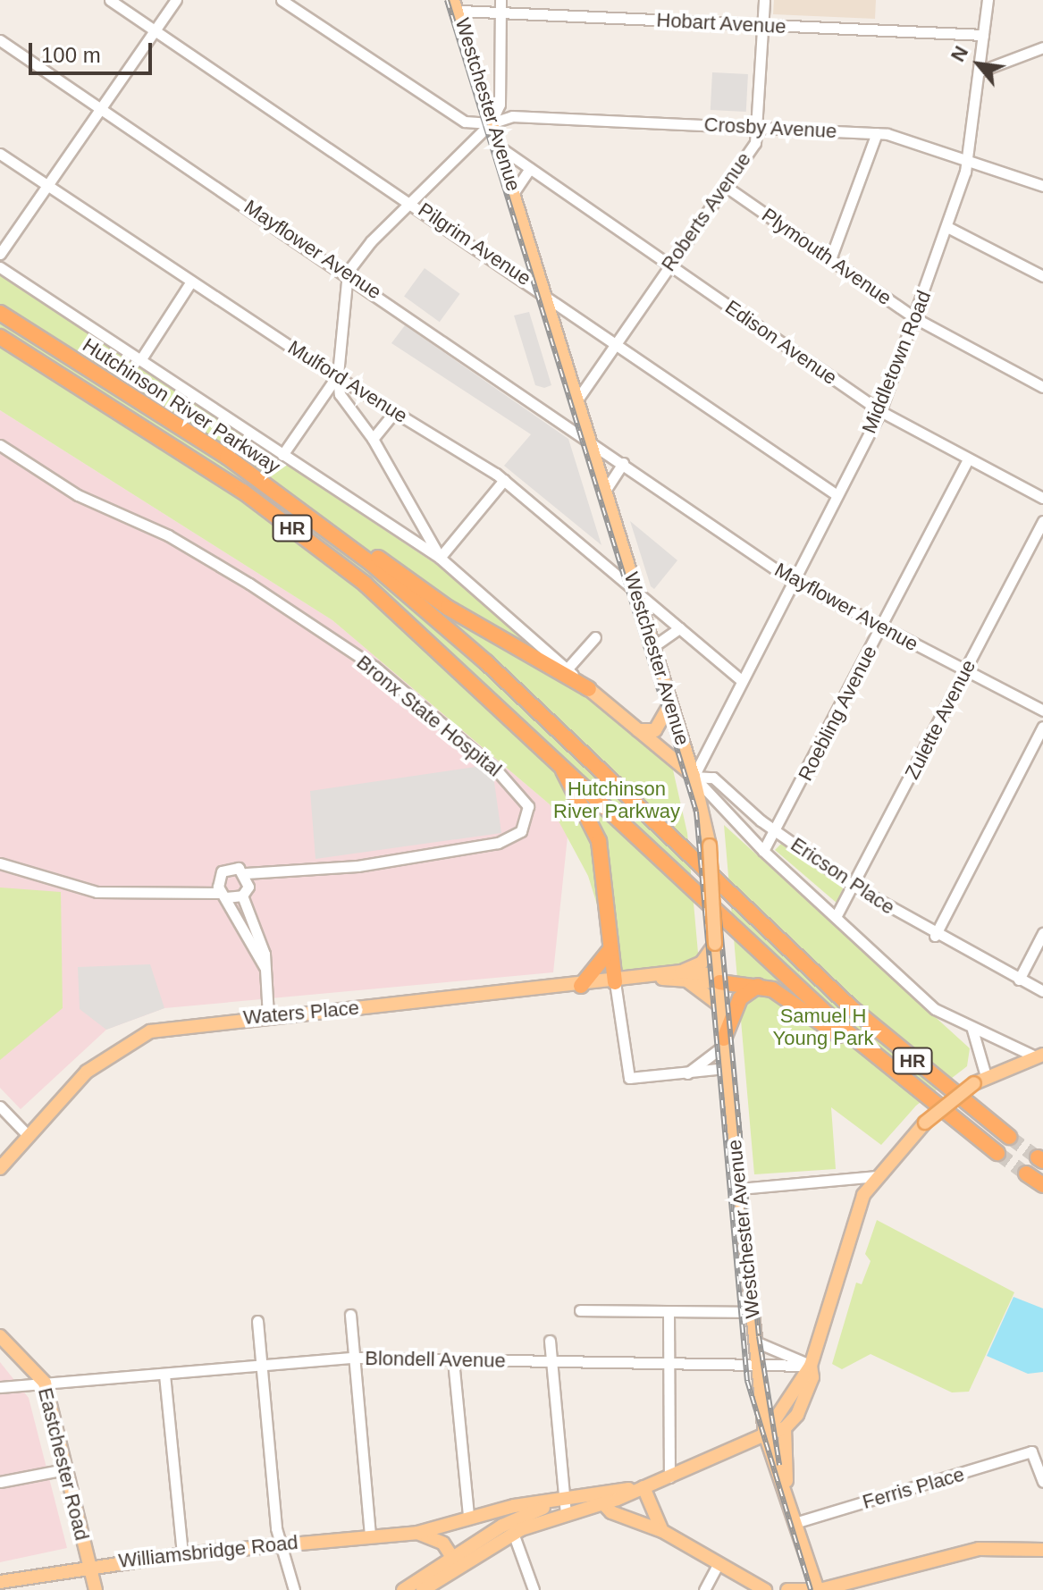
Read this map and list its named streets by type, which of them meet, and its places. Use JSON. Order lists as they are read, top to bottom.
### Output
{
  "streets": {
    "highway": ["Hutchinson River Parkway", "HR"],
    "main road": [
      "Westchester Avenue",
      "Waters Place",
      "Eastchester Road",
      "Williamsbridge Road"
    ],
    "street": [
      "Hobart Avenue",
      "Crosby Avenue",
      "Roberts Avenue",
      "Pilgrim Avenue",
      "Mayflower Avenue",
      "Plymouth Avenue",
      "Edison Avenue",
      "Middletown Road",
      "Mulford Avenue",
      "Roebling Avenue",
      "Bronx State Hospital",
      "Zulette Avenue",
      "Ericson Place",
      "Blondell Avenue",
      "Ferris Place"
    ]
  },
  "crossings": [
    ["Hobart Avenue", "Westchester Avenue"],
    ["Hobart Avenue", "Roberts Avenue"],
    ["Hobart Avenue", "Middletown Road"],
    ["Westchester Avenue", "Crosby Avenue"],
    ["Westchester Avenue", "Roberts Avenue"],
    ["Westchester Avenue", "Pilgrim Avenue"],
    ["Westchester Avenue", "Mayflower Avenue"],
    ["Westchester Avenue", "Edison Avenue"],
    ["Westchester Avenue", "Middletown Road"],
    ["Westchester Avenue", "Mulford Avenue"],
    ["Westchester Avenue", "Ericson Place"],
    ["Westchester Avenue", "Waters Place"],
    ["Westchester Avenue", "Blondell Avenue"],
    ["Westchester Avenue", "Ferris Place"],
    ["Crosby Avenue", "Roberts Avenue"],
    ["Crosby Avenue", "Middletown Road"],
    ["Roberts Avenue", "Pilgrim Avenue"],
    ["Roberts Avenue", "Plymouth Avenue"],
    ["Roberts Avenue", "Edison Avenue"],
    ["Pilgrim Avenue", "Middletown Road"],
    ["Mayflower Avenue", "Middletown Road"],
    ["Mayflower Avenue", "Roebling Avenue"],
    ["Mayflower Avenue", "Zulette Avenue"],
    ["Plymouth Avenue", "Middletown Road"],
    ["Edison Avenue", "Middletown Road"],
    ["Edison Avenue", "Roebling Avenue"],
    ["Middletown Road", "Mulford Avenue"],
    ["Middletown Road", "Ericson Place"],
    ["Roebling Avenue", "Ericson Place"],
    ["Zulette Avenue", "Ericson Place"],
    ["Blondell Avenue", "Eastchester Road"],
    ["Eastchester Road", "Williamsbridge Road"]
  ],
  "parks": ["Hutchinson River Parkway", "Samuel H Young Park"],
  "scale_bar": "100 m",
  "north": "top left"
}
